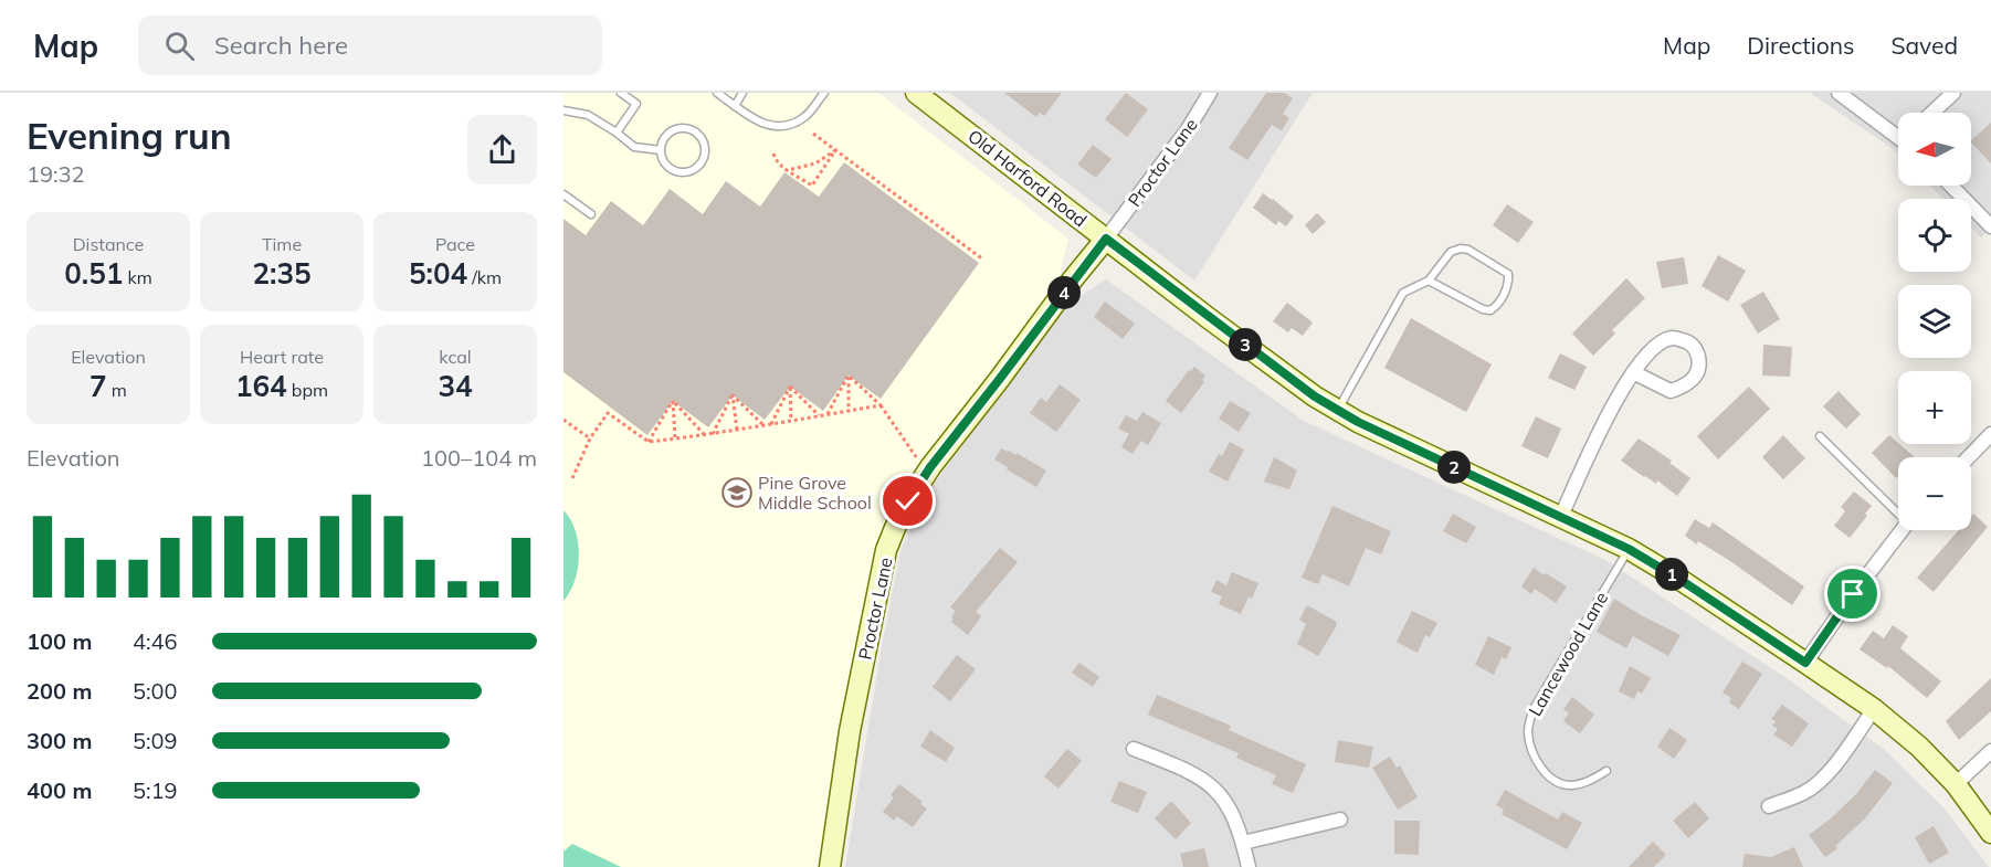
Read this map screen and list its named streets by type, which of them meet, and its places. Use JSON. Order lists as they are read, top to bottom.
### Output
{
  "streets": {
    "street": ["Proctor Lane", "Old Harford Road"],
    "lane": ["Lancewood Lane"]
  },
  "crossings": [
    ["Proctor Lane", "Old Harford Road"],
    ["Old Harford Road", "Lancewood Lane"]
  ],
  "places": {
    "school or university": ["Pine Grove Middle School"]
  },
  "north": "left",
  "page": {
    "header": "Map",
    "search": "Search here",
    "nav": ["Map", "Directions", "Saved"],
    "heading": ["Evening run", "19:32"],
    "map_buttons": ["+", "−"],
    "stats": [
      ["Distance", "0.51 km"],
      ["Time", "2:35"],
      ["Pace", "5:04 /km"],
      ["Elevation", "7 m"],
      ["Heart rate", "164 bpm"],
      ["kcal", "34"]
    ],
    "pins": [
      "4",
      "3",
      "2",
      "1"
    ],
    "chart": ["Elevation", "100–104 m"],
    "list": [
      {
        "name": "100 m",
        "note": "4:46"
      },
      {
        "name": "200 m",
        "note": "5:00"
      },
      {
        "name": "300 m",
        "note": "5:09"
      },
      {
        "name": "400 m",
        "note": "5:19"
      }
    ]
  }
}
